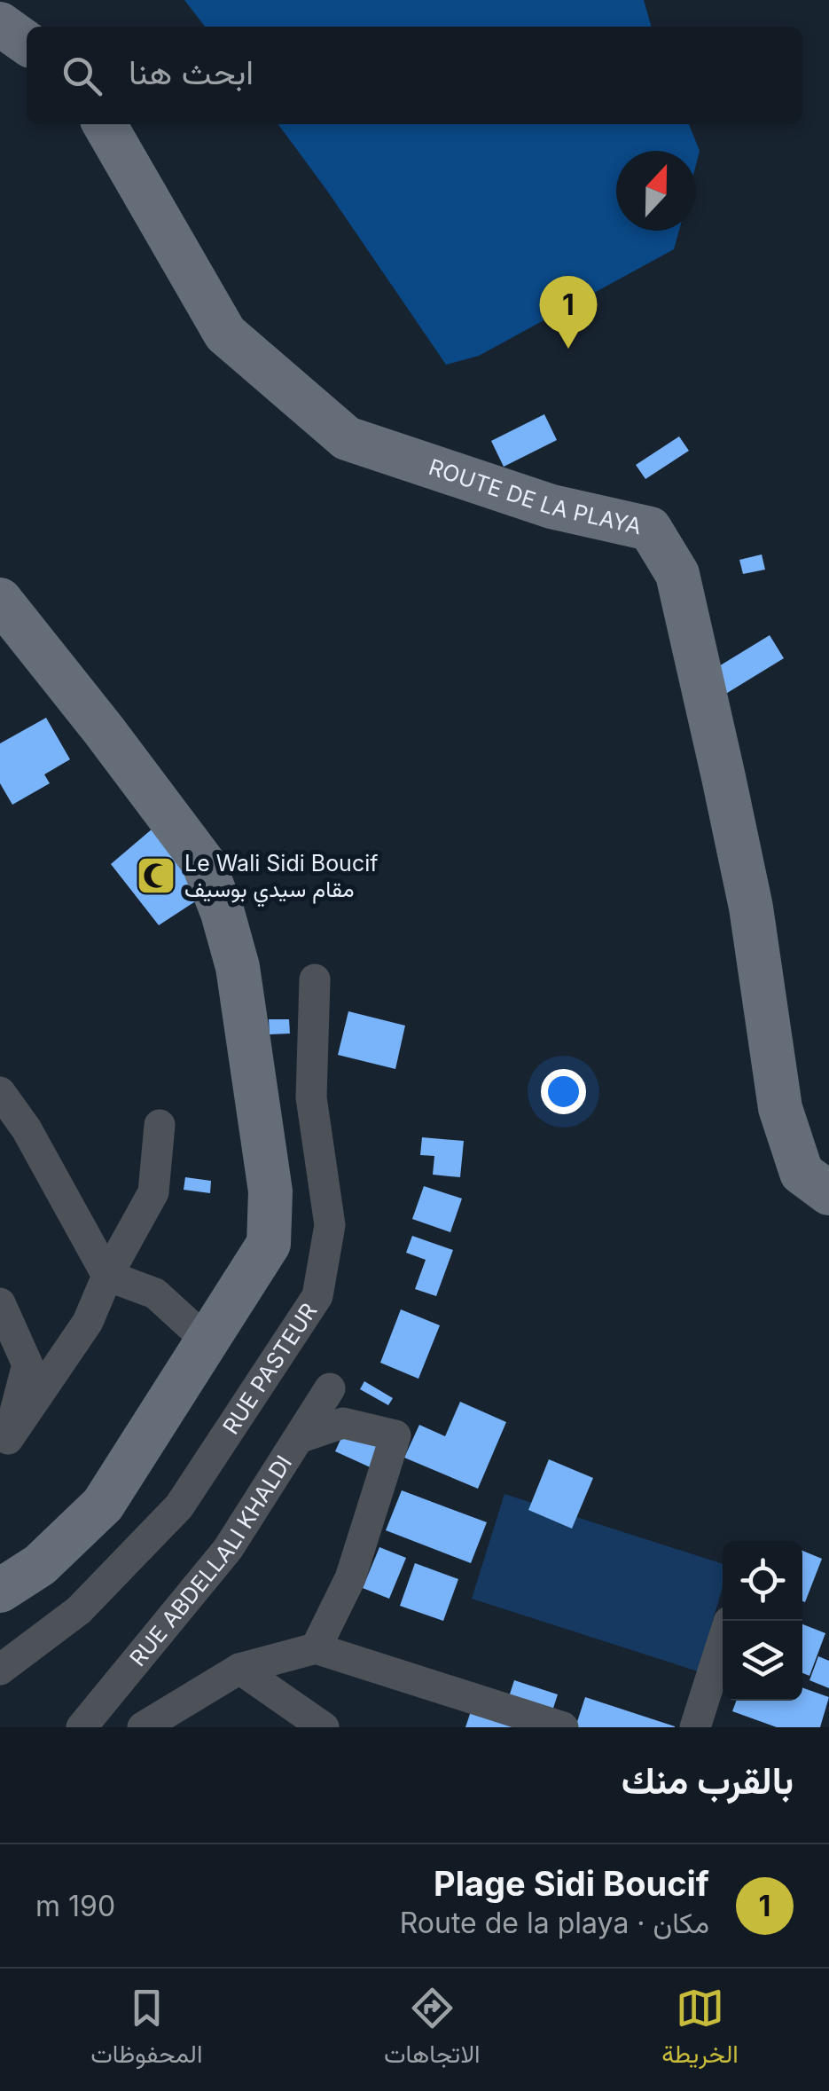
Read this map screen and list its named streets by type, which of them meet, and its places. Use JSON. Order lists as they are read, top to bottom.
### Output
{
  "streets": {
    "street": ["ROUTE DE LA PLAYA", "RUE PASTEUR", "RUE ABDELLALI KHALDI"]
  },
  "places": {
    "mosque": ["Le Wali Sidi Boucif مقام سيدي بوسيف"]
  },
  "north": "top",
  "page": {
    "search": "ابحث هنا",
    "pins": "1",
    "heading": "بالقرب منك",
    "list": [
      {
        "mark": "1",
        "name": "Plage Sidi Boucif",
        "note": "مكان · Route de la playa",
        "value": "190 m"
      }
    ],
    "nav": ["الخريطة", "الاتجاهات", "المحفوظات"]
  }
}
